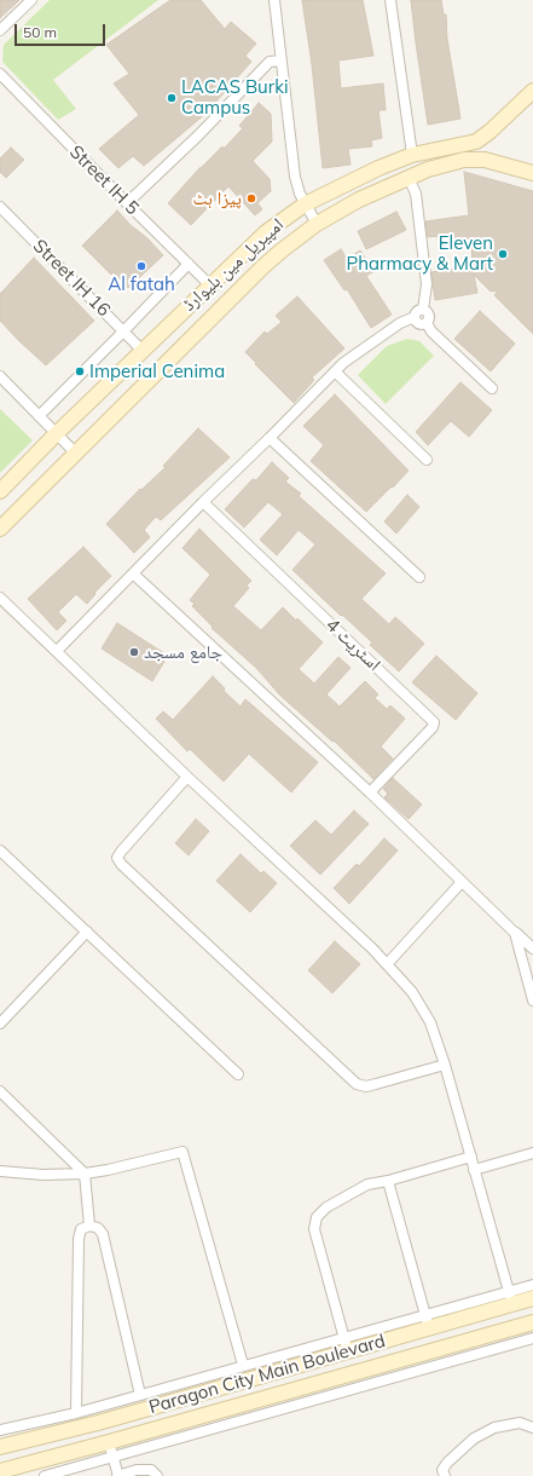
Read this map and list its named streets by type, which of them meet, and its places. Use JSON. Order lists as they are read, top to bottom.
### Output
{
  "streets": {
    "street": [
      "Street IH 5",
      "امپیریل مین بلیوارڈ",
      "Street IH 16",
      "اسٹریٹ 4",
      "Paragon City Main Boulevard"
    ]
  },
  "crossings": [
    ["Street IH 5", "امپیریل مین بلیوارڈ"],
    ["امپیریل مین بلیوارڈ", "Street IH 16"]
  ],
  "places": [
    "LACAS Burki Campus",
    "پیزا ہٹ",
    "Eleven Pharmacy & Mart",
    "Al fatah",
    "Imperial Cenima",
    "جامع مسجد"
  ],
  "scale_bar": "50 m"
}
